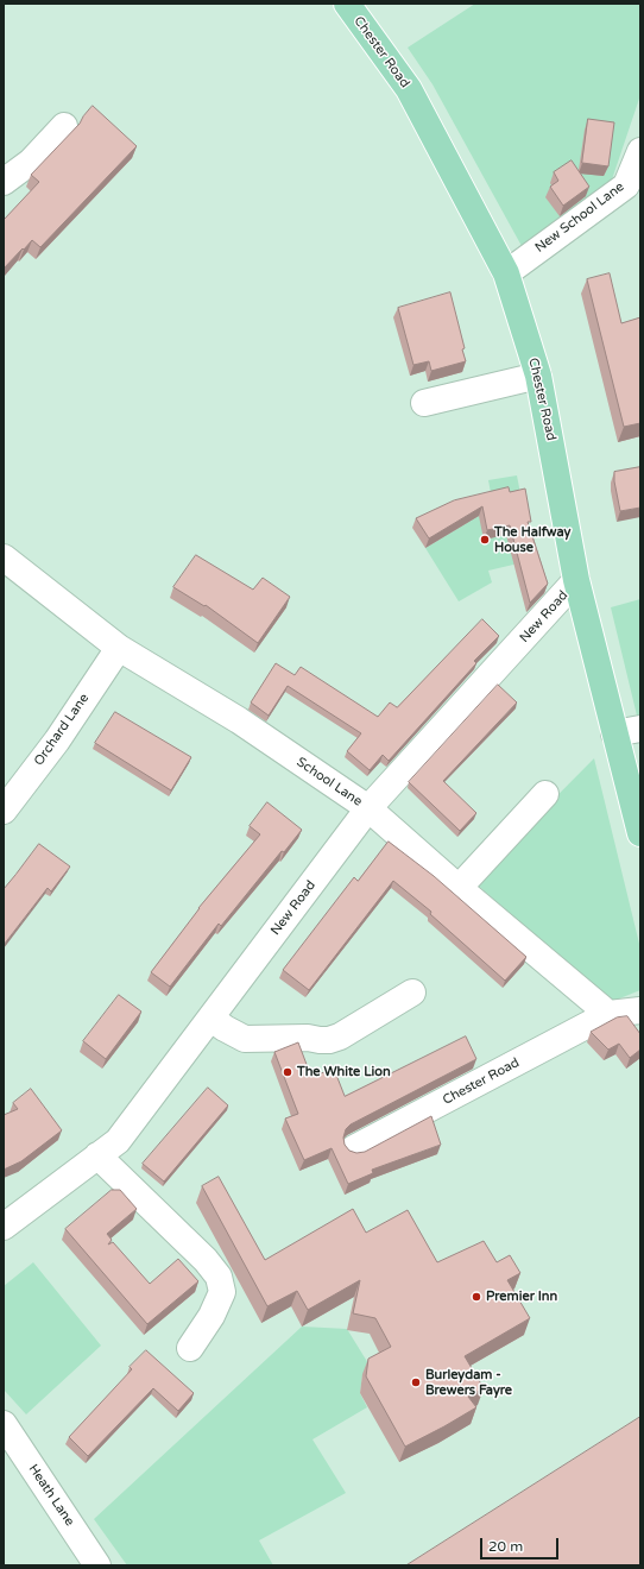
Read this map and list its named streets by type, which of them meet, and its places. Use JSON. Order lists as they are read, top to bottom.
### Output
{
  "streets": {
    "main road": ["Chester Road"],
    "street": [
      "New School Lane",
      "New Road",
      "Orchard Lane",
      "School Lane",
      "Heath Lane"
    ]
  },
  "crossings": [
    ["Chester Road", "New School Lane"],
    ["Chester Road", "New Road"],
    ["Chester Road", "School Lane"],
    ["New Road", "School Lane"],
    ["Orchard Lane", "School Lane"]
  ],
  "places": [
    "The Halfway House",
    "The White Lion",
    "Premier Inn",
    "Burleydam - Brewers Fayre"
  ],
  "scale_bar": "20 m"
}
